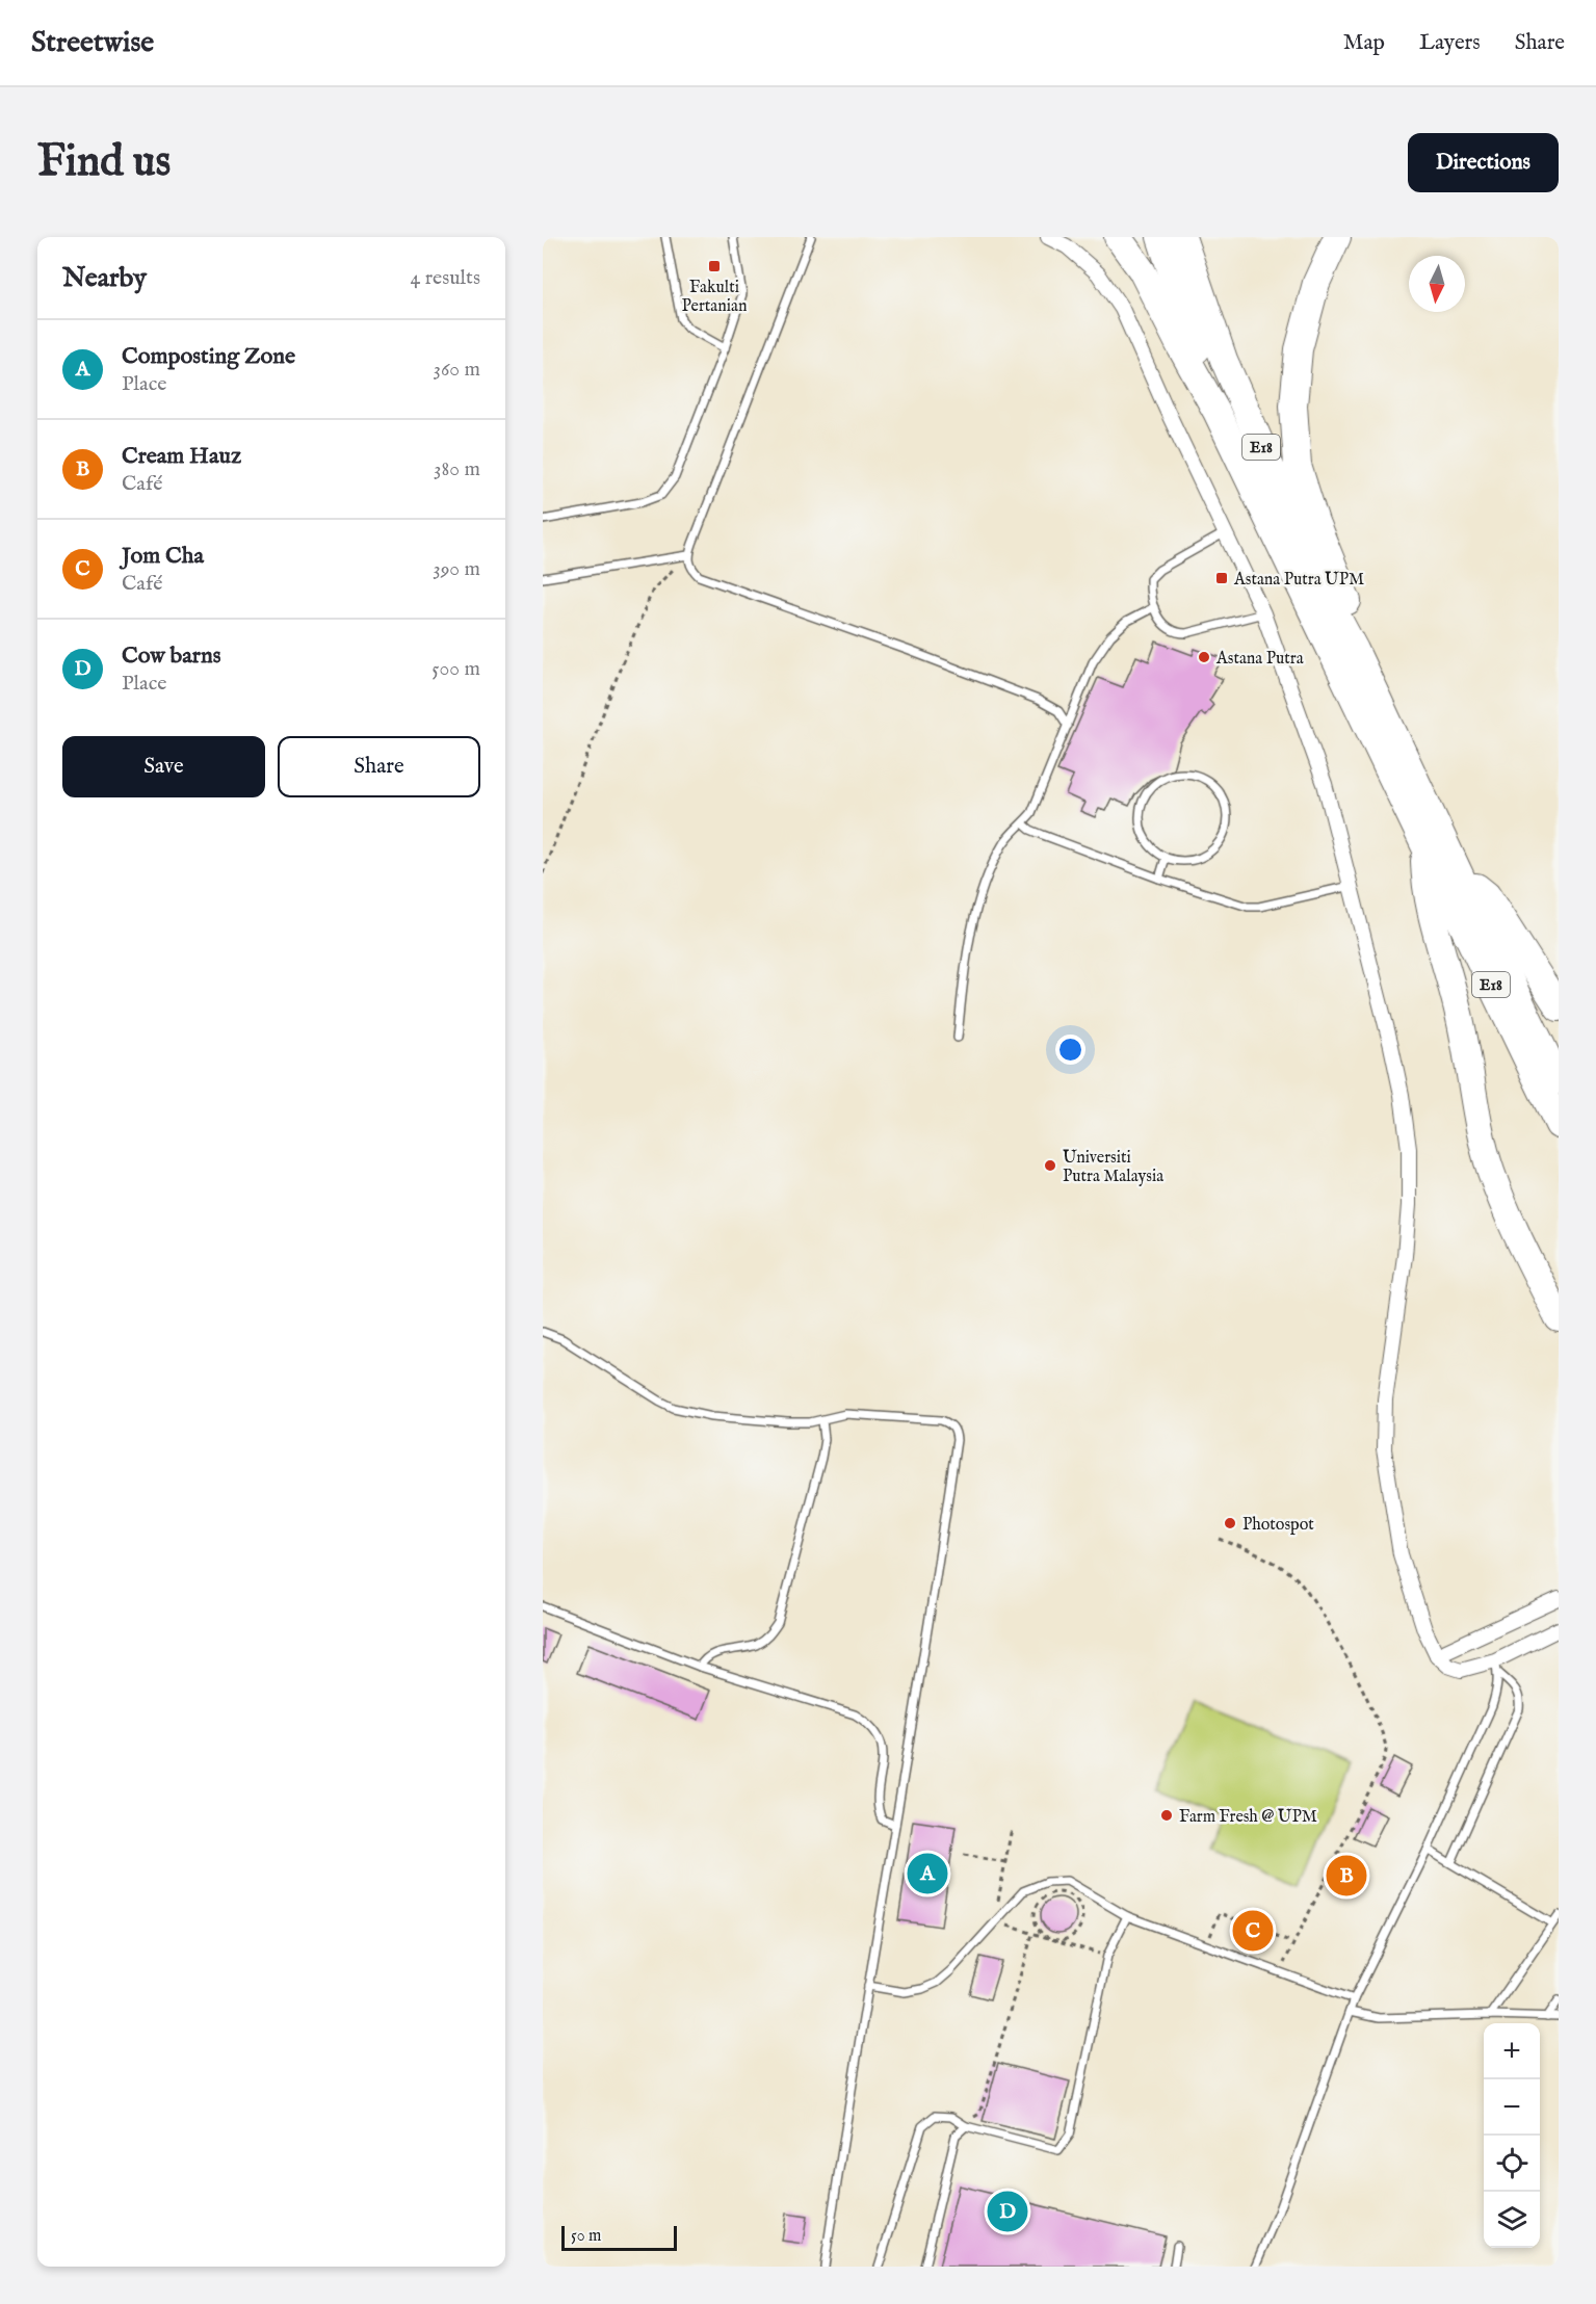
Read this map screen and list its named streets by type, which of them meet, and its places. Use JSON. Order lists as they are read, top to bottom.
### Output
{
  "streets": {
    "highway": ["E18"]
  },
  "places": {
    "transit": ["Fakulti Pertanian", "Astana Putra UPM"],
    "other": [
      "Astana Putra",
      "Universiti Putra Malaysia",
      "Photospot",
      "Farm Fresh @ UPM"
    ]
  },
  "scale_bar": "50 m",
  "north": "bottom",
  "page": {
    "header": "Streetwise",
    "nav": ["Map", "Layers", "Share"],
    "buttons": [
      "Directions",
      ["Save", "Share"]
    ],
    "title": "Find us",
    "heading": ["Nearby", "4 results"],
    "list": [
      {
        "mark": "A",
        "name": "Composting Zone",
        "note": "Place",
        "value": "360 m"
      },
      {
        "mark": "B",
        "name": "Cream Hauz",
        "note": "Café",
        "value": "380 m"
      },
      {
        "mark": "C",
        "name": "Jom Cha",
        "note": "Café",
        "value": "390 m"
      },
      {
        "mark": "D",
        "name": "Cow barns",
        "note": "Place",
        "value": "500 m"
      }
    ],
    "pins": [
      "A",
      "B",
      "C",
      "D"
    ],
    "map_buttons": ["+", "−"],
    "scale": "50 m"
  }
}
